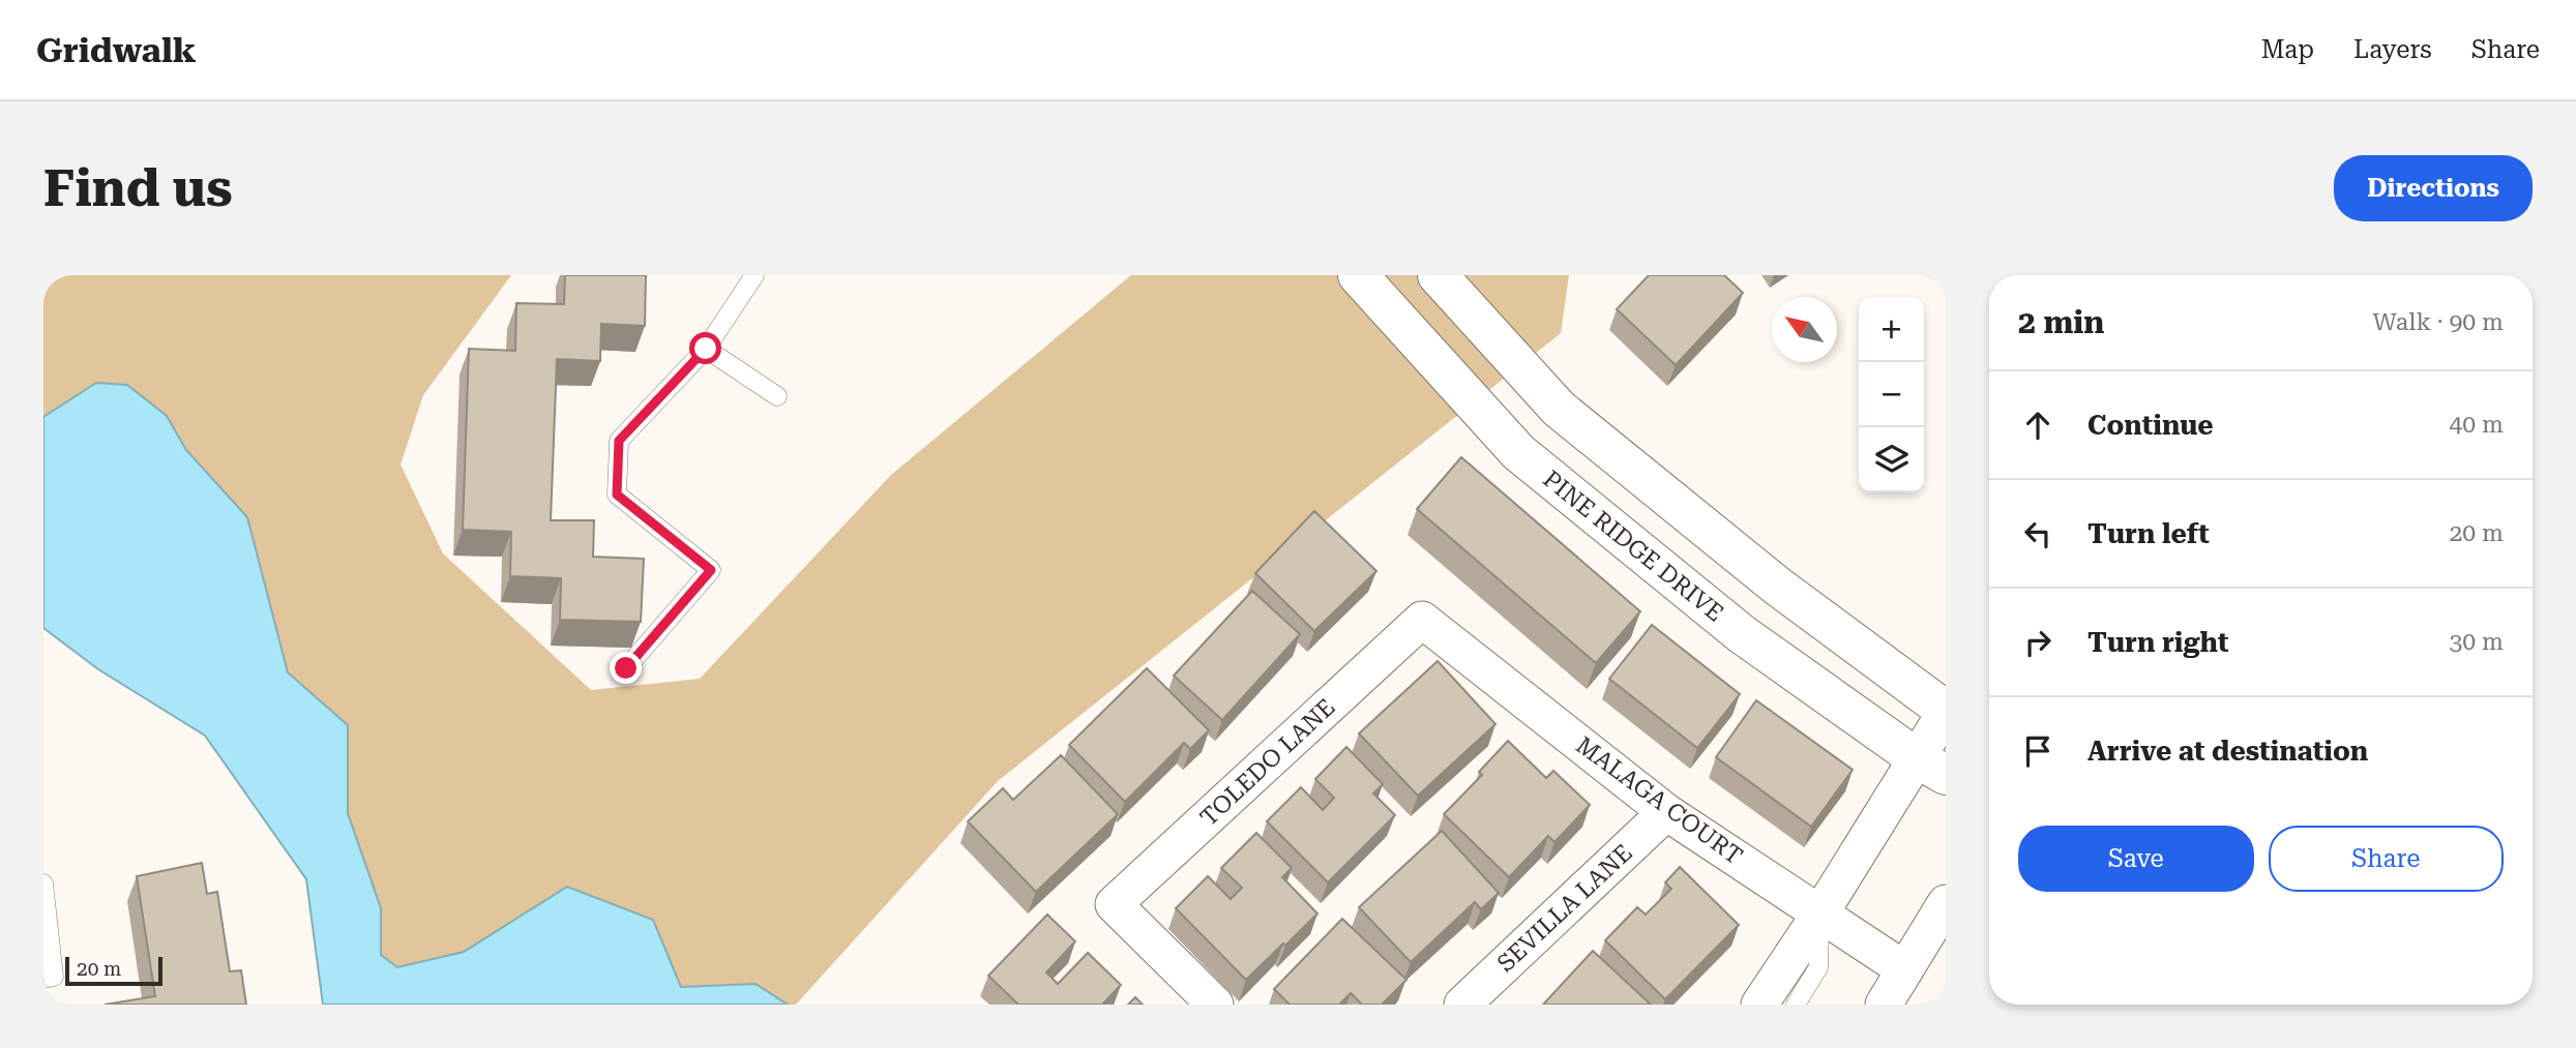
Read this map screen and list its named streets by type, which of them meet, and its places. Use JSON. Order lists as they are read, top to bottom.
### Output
{
  "streets": {
    "street": [
      "PINE RIDGE DRIVE",
      "TOLEDO LANE",
      "MALAGA COURT",
      "SEVILLA LANE"
    ]
  },
  "crossings": [
    ["TOLEDO LANE", "MALAGA COURT"],
    ["MALAGA COURT", "SEVILLA LANE"]
  ],
  "scale_bar": "20 m",
  "north": "top left",
  "page": {
    "header": "Gridwalk",
    "nav": ["Map", "Layers", "Share"],
    "buttons": [
      "Directions",
      ["Save", "Share"]
    ],
    "title": "Find us",
    "heading": ["2 min", "Walk · 90 m"],
    "map_buttons": ["+", "−"],
    "list": [
      ["Continue", "40 m"],
      ["Turn left", "20 m"],
      ["Turn right", "30 m"],
      "Arrive at destination"
    ],
    "scale": "20 m"
  }
}
